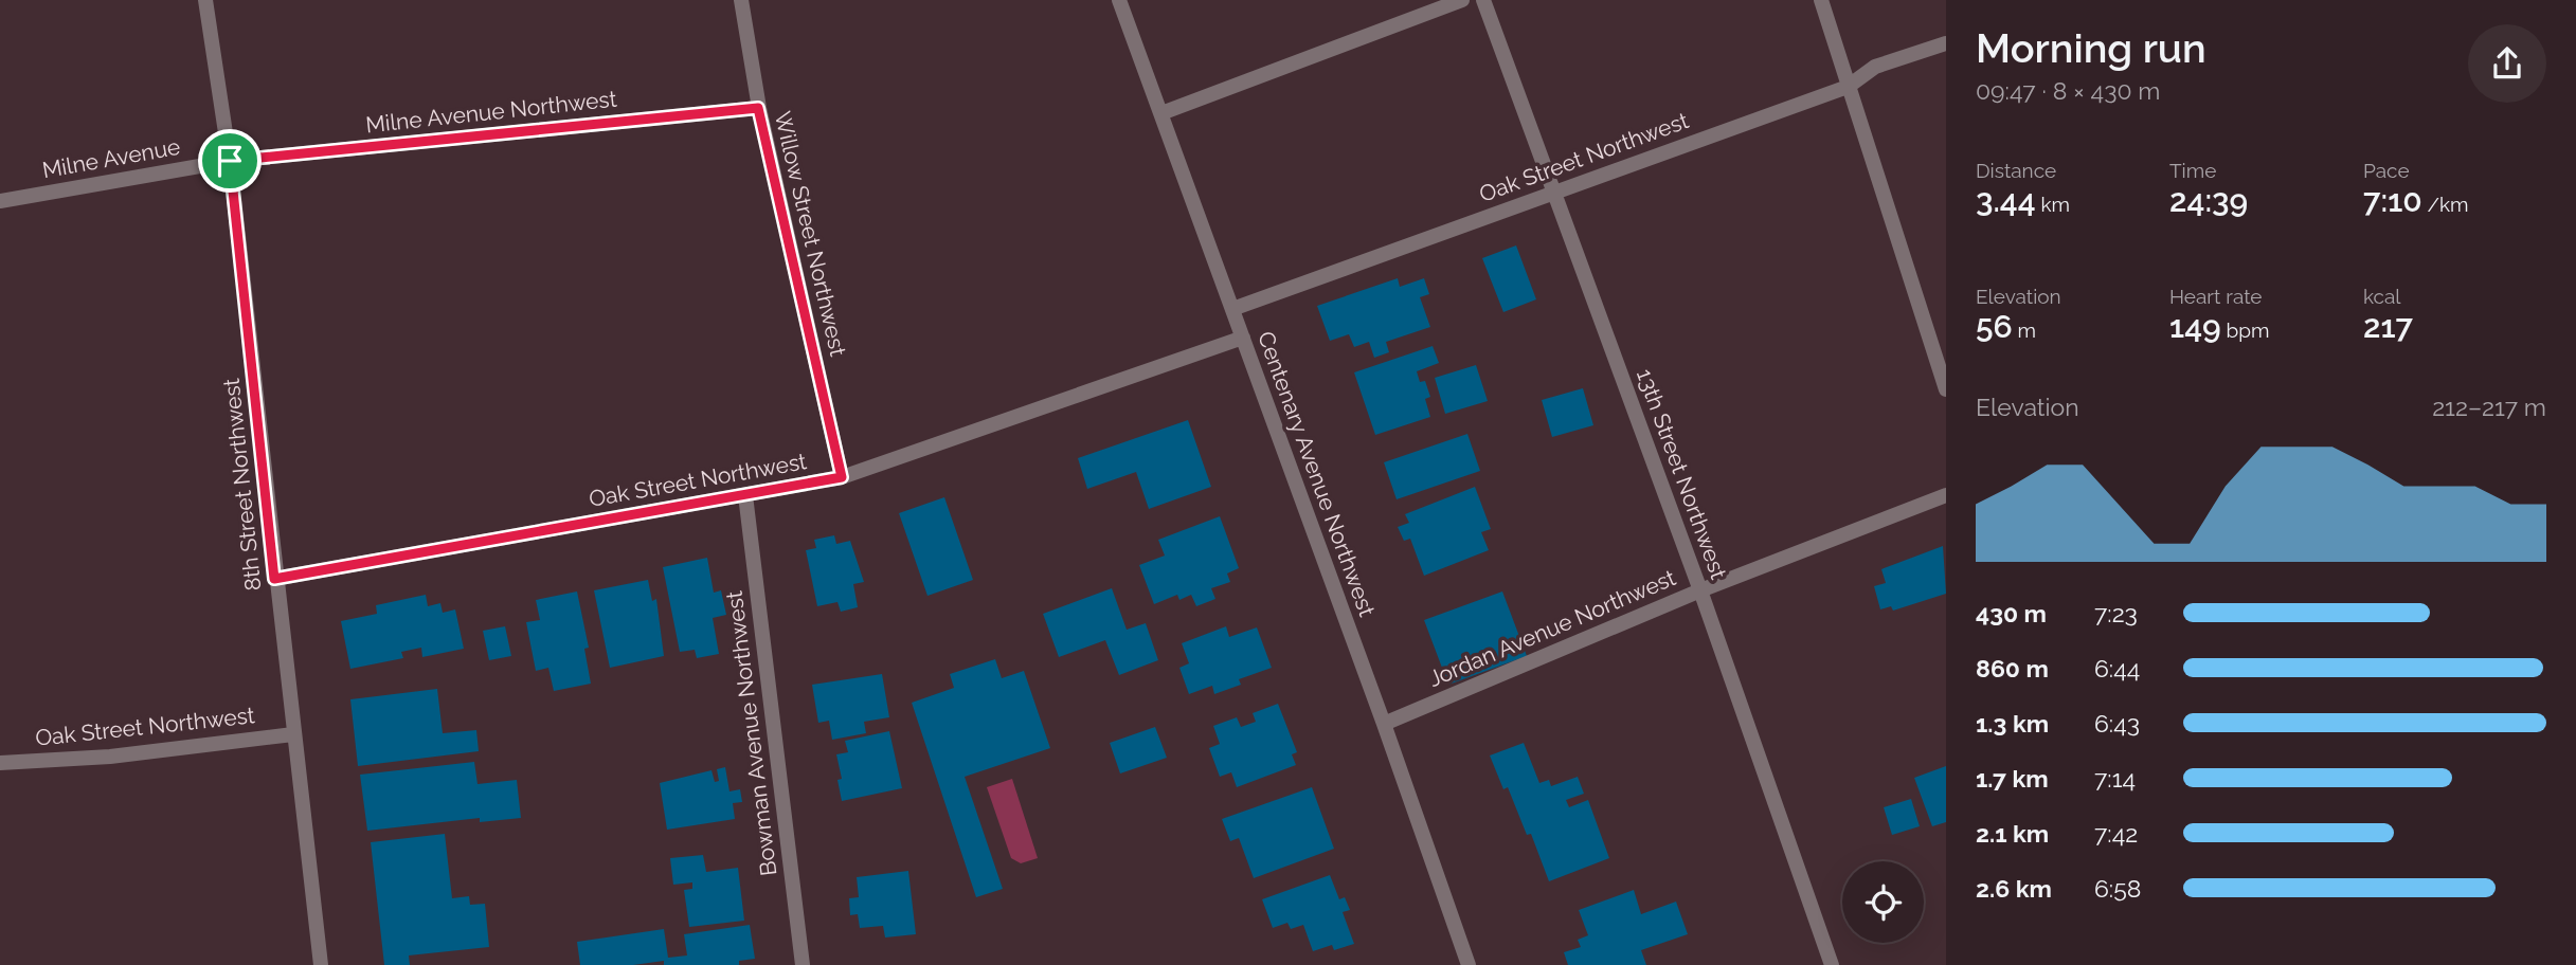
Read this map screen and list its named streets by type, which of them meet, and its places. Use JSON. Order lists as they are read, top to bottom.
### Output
{
  "streets": {
    "street": [
      "Milne Avenue Northwest",
      "Oak Street Northwest",
      "Milne Avenue",
      "Willow Street Northwest",
      "Centenary Avenue Northwest",
      "13th Street Northwest",
      "8th Street Northwest",
      "Jordan Avenue Northwest",
      "Bowman Avenue Northwest"
    ]
  },
  "crossings": [
    ["Milne Avenue Northwest", "Milne Avenue"],
    ["Milne Avenue Northwest", "Willow Street Northwest"],
    ["Milne Avenue Northwest", "8th Street Northwest"],
    ["Oak Street Northwest", "Willow Street Northwest"],
    ["Oak Street Northwest", "Centenary Avenue Northwest"],
    ["Oak Street Northwest", "13th Street Northwest"],
    ["Oak Street Northwest", "8th Street Northwest"],
    ["Oak Street Northwest", "Bowman Avenue Northwest"],
    ["Milne Avenue", "8th Street Northwest"],
    ["Centenary Avenue Northwest", "Jordan Avenue Northwest"],
    ["13th Street Northwest", "Jordan Avenue Northwest"]
  ],
  "page": {
    "heading": ["Morning run", "09:47 · 8 × 430 m"],
    "stats": [
      ["Distance", "3.44 km"],
      ["Time", "24:39"],
      ["Pace", "7:10 /km"],
      ["Elevation", "56 m"],
      ["Heart rate", "149 bpm"],
      ["kcal", "217"]
    ],
    "chart": ["Elevation", "212–217 m"],
    "list": [
      {
        "name": "430 m",
        "note": "7:23"
      },
      {
        "name": "860 m",
        "note": "6:44"
      },
      {
        "name": "1.3 km",
        "note": "6:43"
      },
      {
        "name": "1.7 km",
        "note": "7:14"
      },
      {
        "name": "2.1 km",
        "note": "7:42"
      },
      {
        "name": "2.6 km",
        "note": "6:58"
      }
    ]
  }
}
